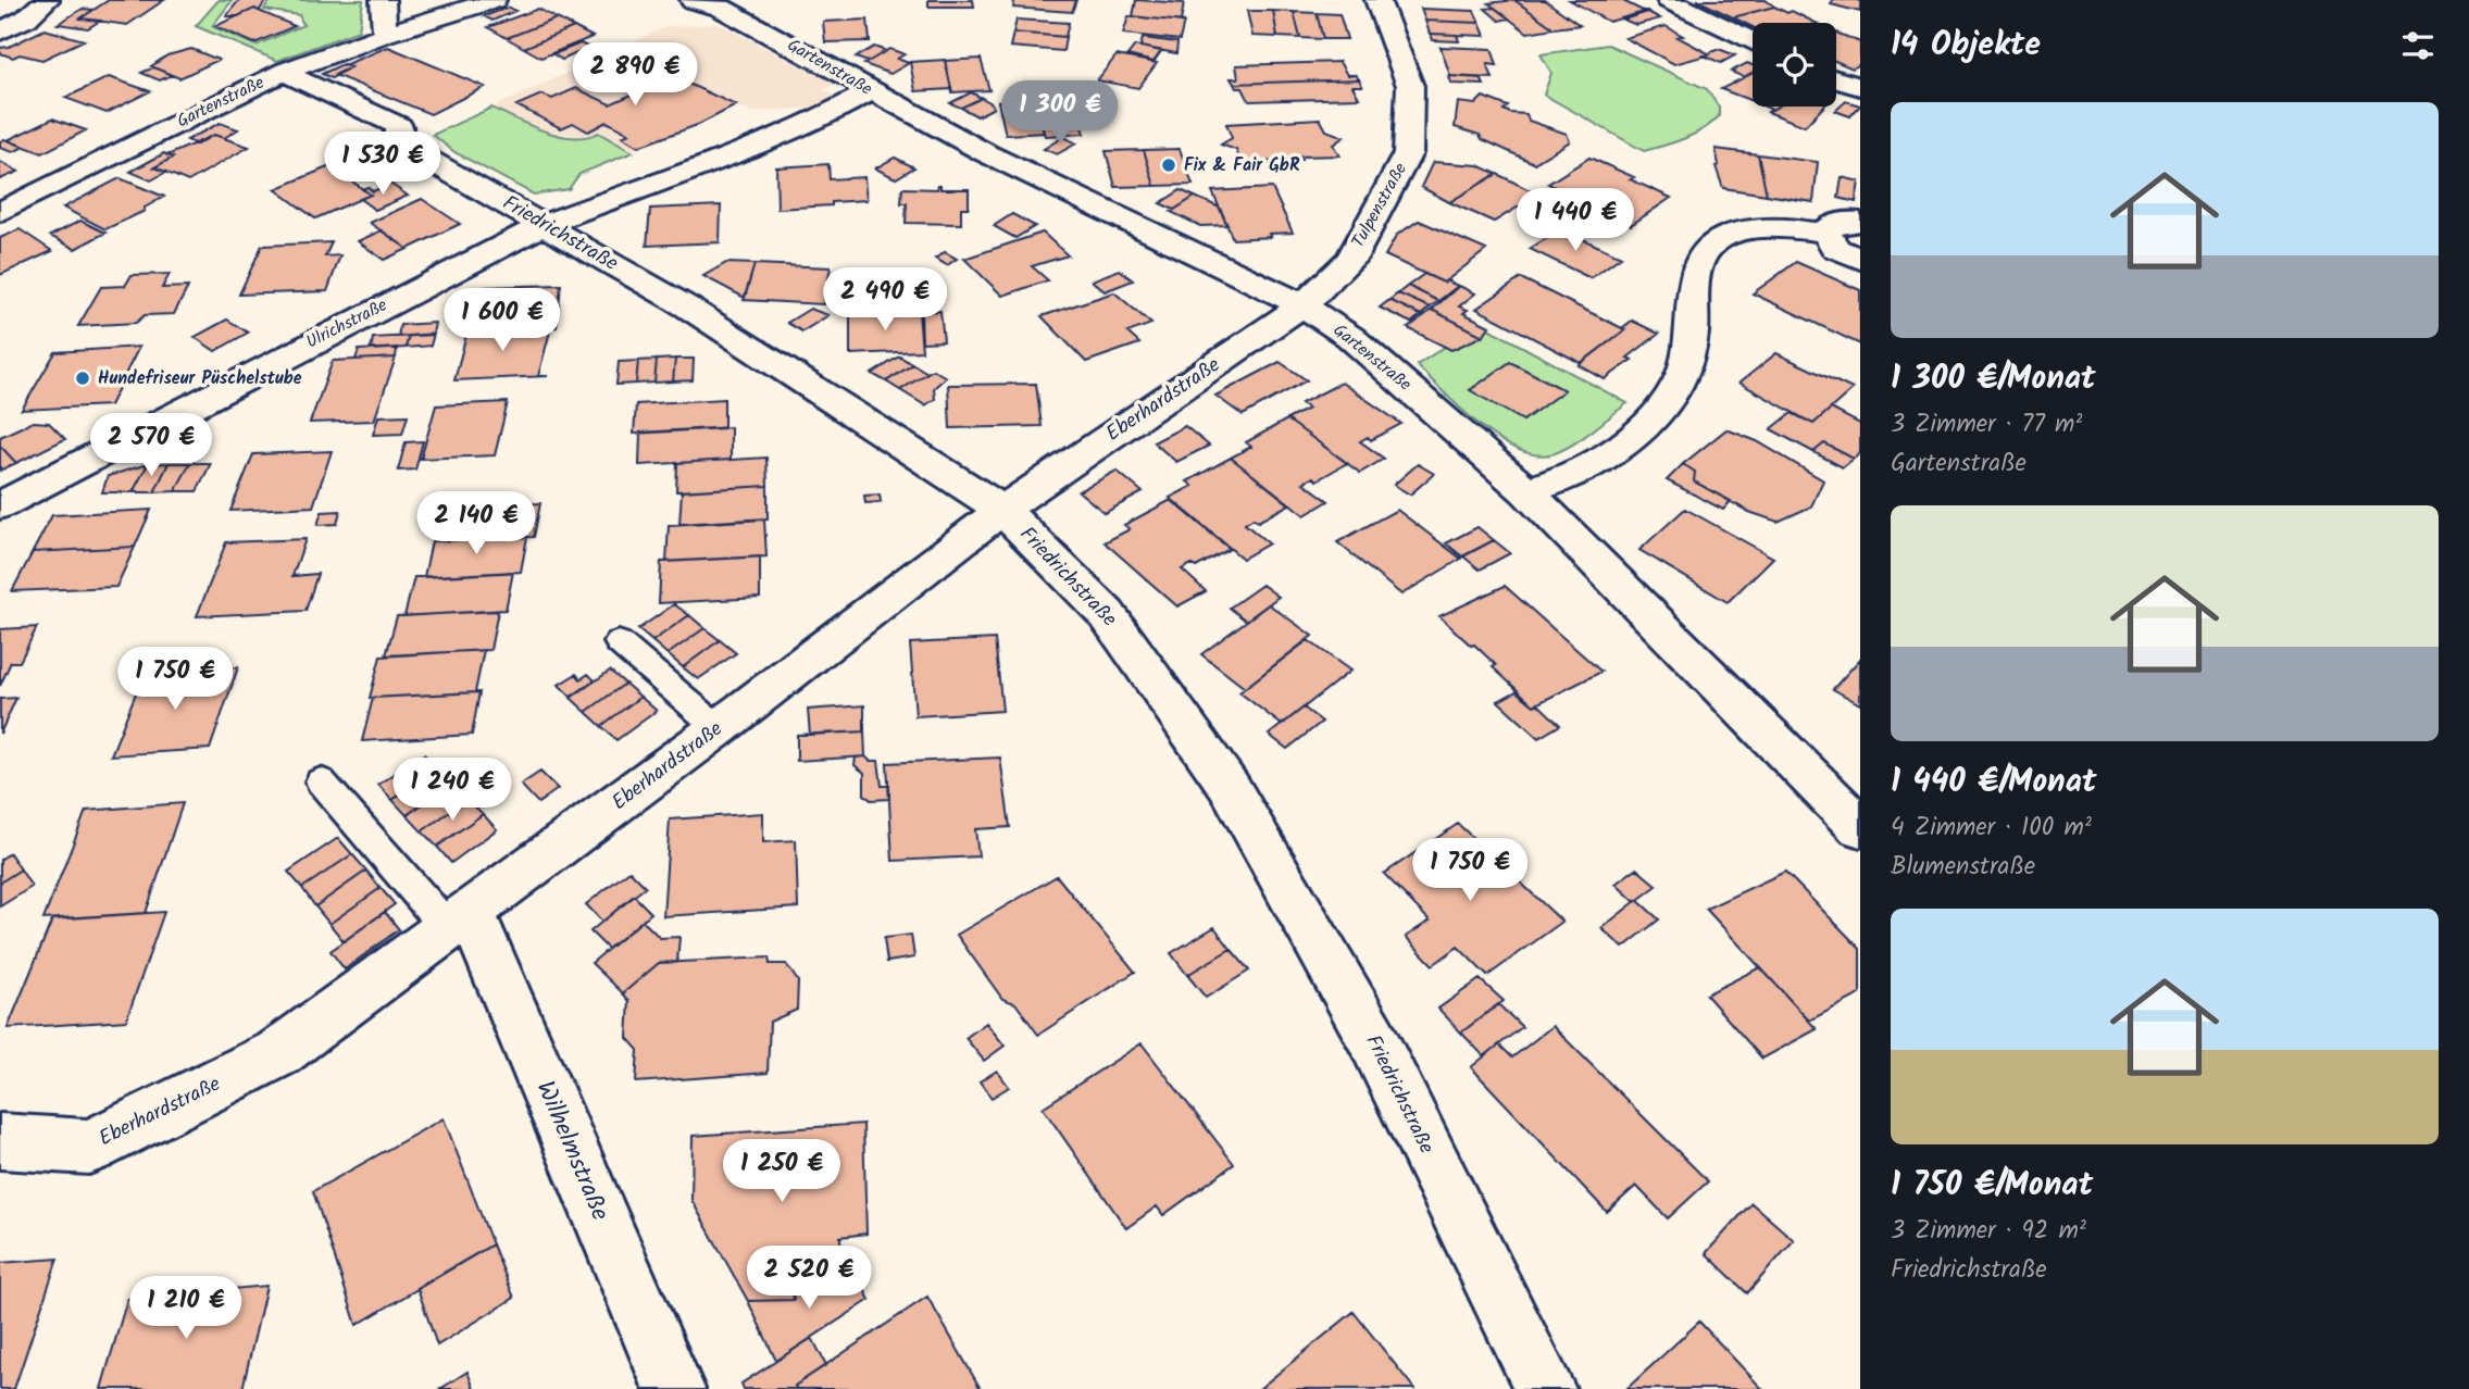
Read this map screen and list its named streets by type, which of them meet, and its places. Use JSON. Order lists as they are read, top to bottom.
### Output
{
  "streets": {
    "street": [
      "Gartenstraße",
      "Tulpenstraße",
      "Friedrichstraße",
      "Ulrichstraße",
      "Eberhardstraße",
      "Wilhelmstraße"
    ]
  },
  "crossings": [
    ["Gartenstraße", "Tulpenstraße"],
    ["Gartenstraße", "Friedrichstraße"],
    ["Gartenstraße", "Ulrichstraße"],
    ["Gartenstraße", "Eberhardstraße"],
    ["Tulpenstraße", "Eberhardstraße"],
    ["Friedrichstraße", "Ulrichstraße"],
    ["Friedrichstraße", "Eberhardstraße"],
    ["Eberhardstraße", "Wilhelmstraße"]
  ],
  "places": ["Fix & Fair GbR", "Hundefriseur Püschelstube"],
  "page": {
    "heading": "14 Objekte",
    "price": [
      "2 890 €",
      "1 300 €",
      "1 530 €",
      "1 440 €",
      "2 490 €",
      "1 600 €",
      "2 570 €",
      "2 140 €",
      "1 750 €",
      "1 240 €",
      "1 750 €",
      "1 250 €",
      "2 520 €",
      "1 210 €"
    ],
    "list": [
      {
        "name": "1 300 €/Monat",
        "note": "3 Zimmer · 77 m² · Gartenstraße"
      },
      {
        "name": "1 440 €/Monat",
        "note": "4 Zimmer · 100 m² · Blumenstraße"
      },
      {
        "name": "1 750 €/Monat",
        "note": "3 Zimmer · 92 m² · Friedrichstraße"
      }
    ]
  }
}
